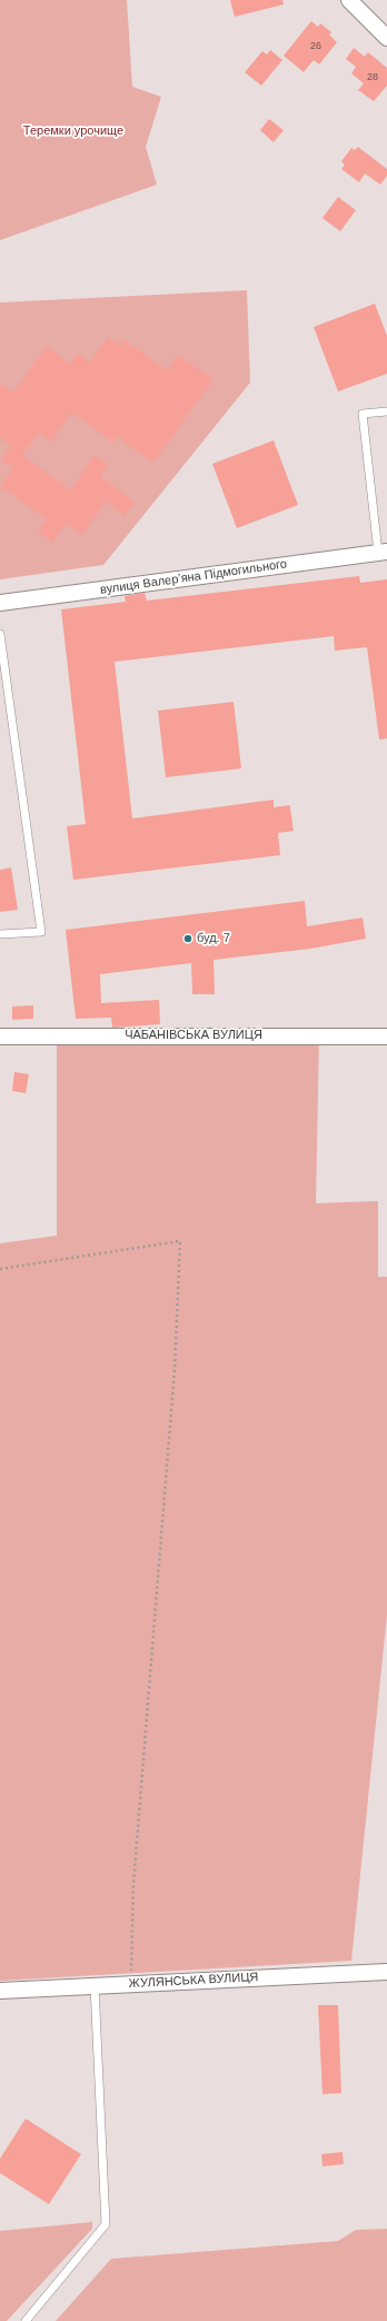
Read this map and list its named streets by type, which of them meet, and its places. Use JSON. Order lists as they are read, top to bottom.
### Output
{
  "streets": {
    "street": ["вулиця Валерʼяна Підмогильного", "ЧАБАНІВСЬКА ВУЛИЦЯ", "ЖУЛЯНСЬКА ВУЛИЦЯ"]
  },
  "parks": ["Теремки урочище"],
  "places": ["буд. 7"],
  "house_numbers": ["26", "28"]
}
